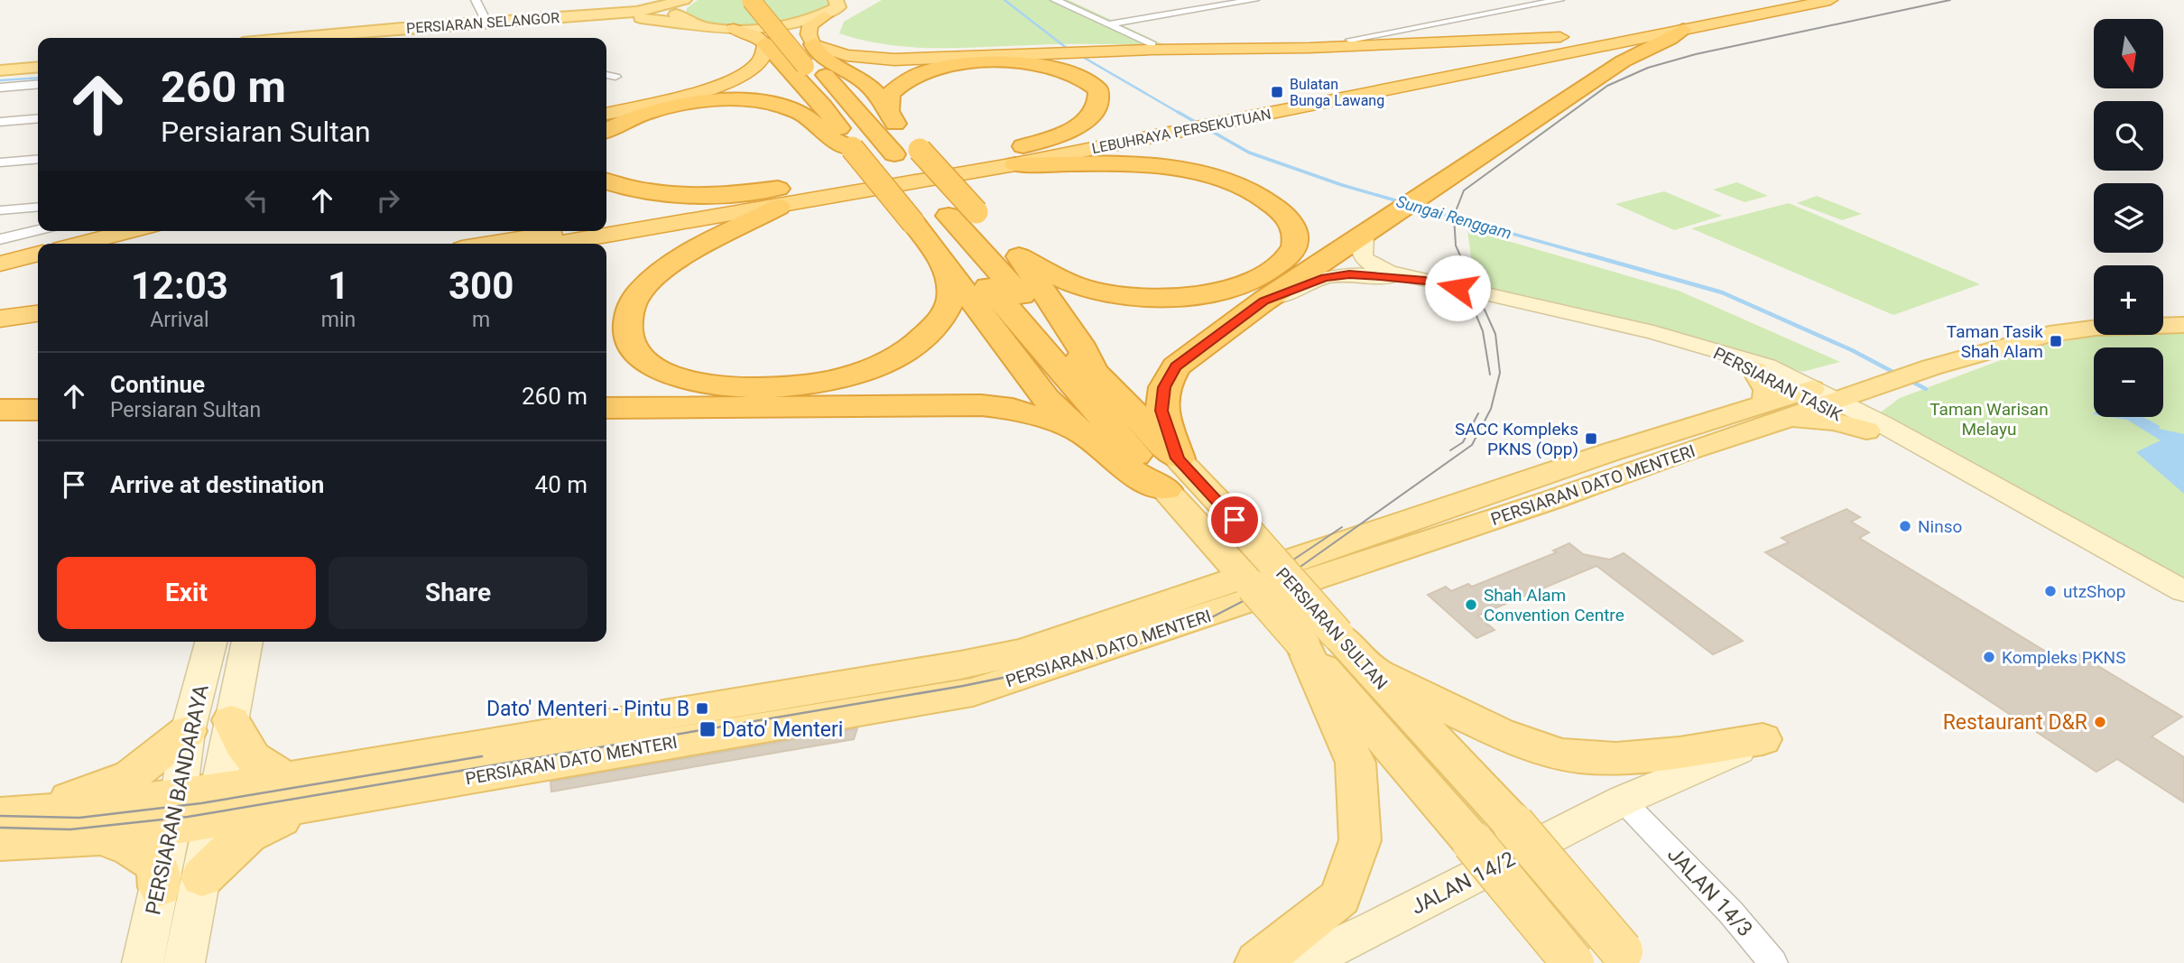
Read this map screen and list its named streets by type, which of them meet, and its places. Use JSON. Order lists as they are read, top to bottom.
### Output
{
  "streets": {
    "highway": ["LEBUHRAYA PERSEKUTUAN", "PERSIARAN SULTAN"],
    "main road": [
      "PERSIARAN SELANGOR",
      "PERSIARAN TASIK",
      "PERSIARAN DATO MENTERI",
      "PERSIARAN BANDARAYA",
      "JALAN 14/2"
    ],
    "street": ["JALAN 14/3"]
  },
  "crossings": [
    ["PERSIARAN TASIK", "PERSIARAN DATO MENTERI"],
    ["PERSIARAN DATO MENTERI", "PERSIARAN BANDARAYA"],
    ["JALAN 14/2", "JALAN 14/3"]
  ],
  "water": ["Sungai Renggam"],
  "parks": ["Taman Warisan Melayu"],
  "places": {
    "transit": [
      "Bulatan Bunga Lawang",
      "Taman Tasik Shah Alam",
      "SACC Kompleks PKNS (Opp)",
      "Dato' Menteri - Pintu B",
      "Dato' Menteri"
    ],
    "other": [
      "Ninso",
      "utzShop",
      "Shah Alam Convention Centre",
      "Kompleks PKNS",
      "Restaurant D&R"
    ]
  },
  "north": "bottom",
  "page": {
    "map_buttons": ["+", "−"],
    "turn": ["260 m", "Persiaran Sultan"],
    "eta": [
      "12:03",
      "Arrival",
      "1",
      "min",
      "300",
      "m"
    ],
    "list": [
      {
        "name": "Continue",
        "note": "Persiaran Sultan",
        "value": "260 m"
      },
      {
        "name": "Arrive at destination",
        "value": "40 m"
      }
    ],
    "buttons": ["Exit", "Share"]
  }
}
